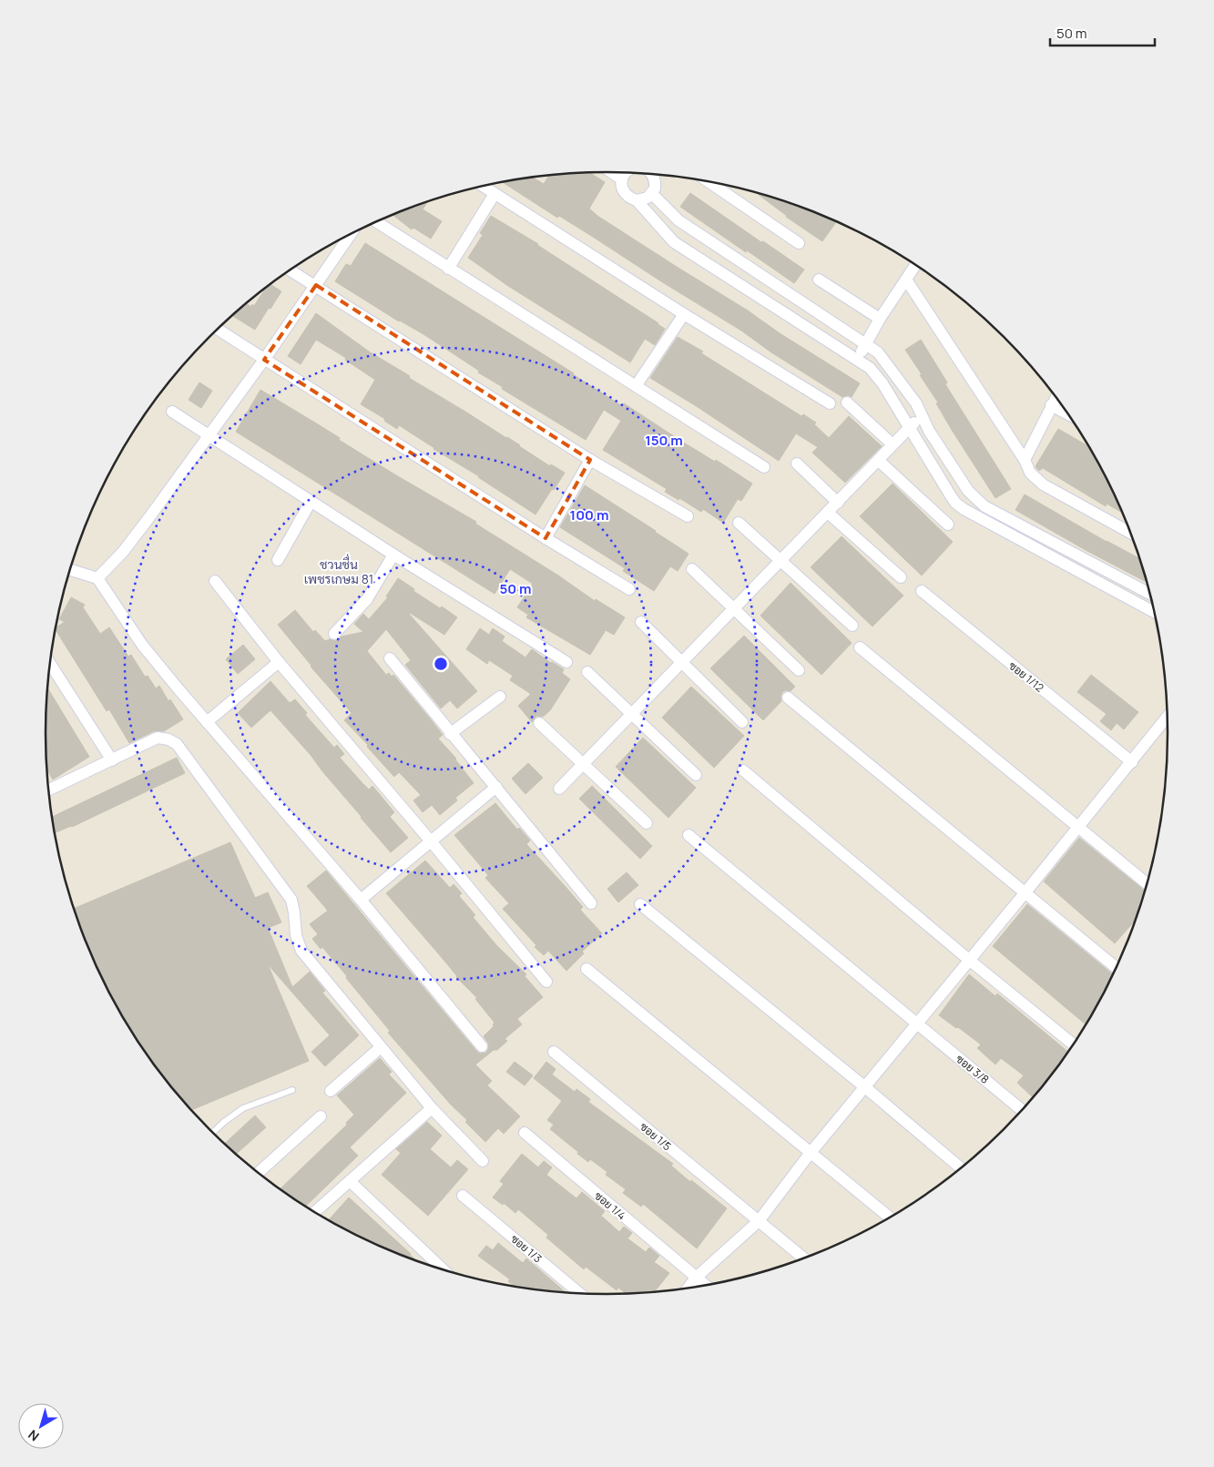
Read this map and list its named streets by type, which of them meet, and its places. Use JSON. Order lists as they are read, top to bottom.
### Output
{
  "streets": {
    "street": [
      "ซอย 1/12",
      "ซอย 3/8",
      "ซอย 1/5",
      "ซอย 1/4",
      "ซอย 1/3"
    ]
  },
  "districts": ["ชวนชื่น เพชรเกษม 81"],
  "scale_bar": "50 m",
  "north": "bottom left",
  "rings": ["150 m", "100 m", "50 m"]
}
